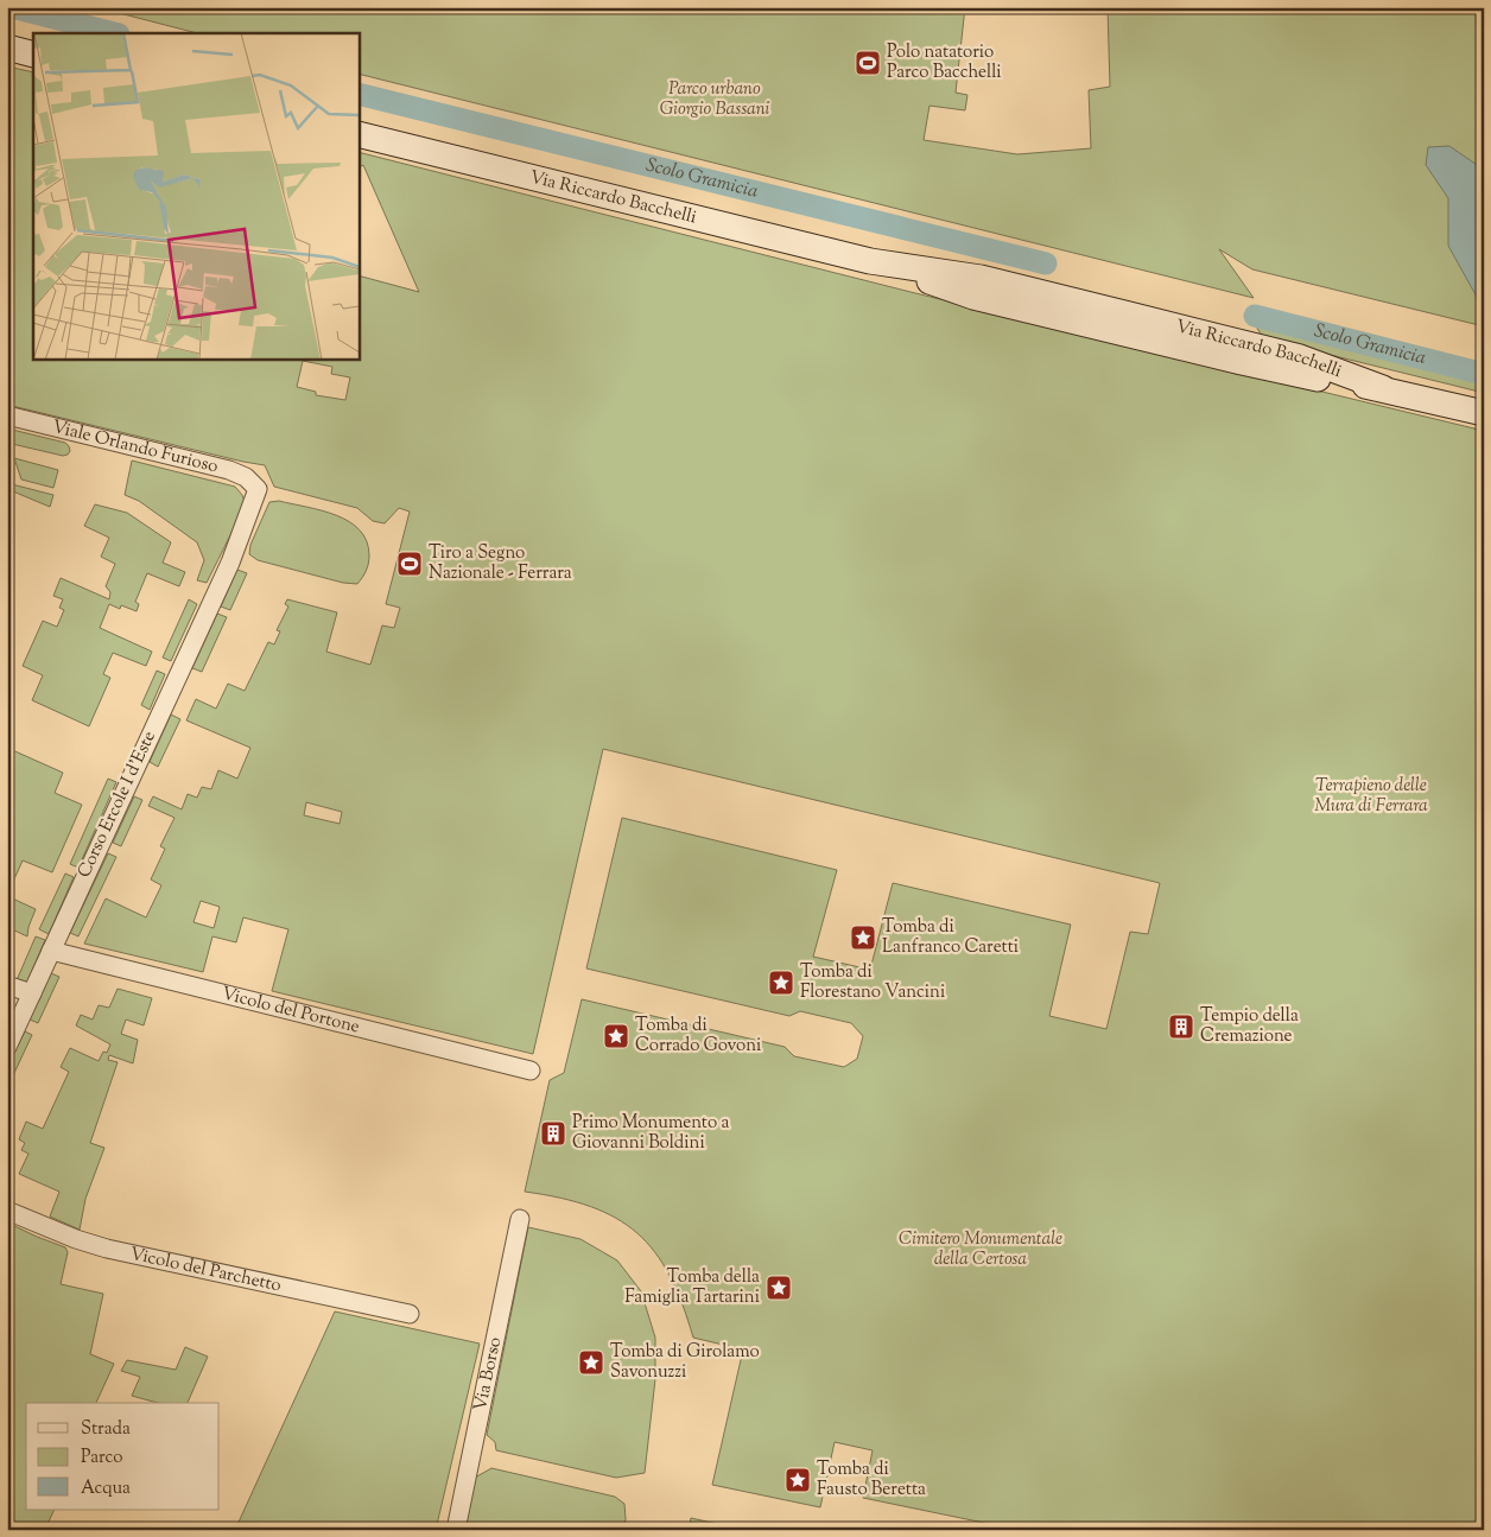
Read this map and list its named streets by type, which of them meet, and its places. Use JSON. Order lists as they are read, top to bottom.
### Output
{
  "streets": {
    "main road": ["Via Riccardo Bacchelli"],
    "street": [
      "Viale Orlando Furioso",
      "Corso Ercole I d'Este",
      "Vicolo del Portone",
      "Vicolo del Parchetto",
      "Via Borso"
    ]
  },
  "crossings": [
    ["Viale Orlando Furioso", "Corso Ercole I d'Este"],
    ["Corso Ercole I d'Este", "Vicolo del Portone"]
  ],
  "water": ["Scolo Gramicia"],
  "parks": ["Parco urbano Giorgio Bassani", "Terrapieno delle Mura di Ferrara", "Cimitero Monumentale della Certosa"],
  "places": {
    "sports": ["Polo natatorio Parco Bacchelli", "Tiro a Segno Nazionale - Ferrara"],
    "place": [
      "Tomba di Lanfranco Caretti",
      "Tomba di Florestano Vancini",
      "Tomba di Corrado Govoni",
      "Tomba della Famiglia Tartarini",
      "Tomba di Girolamo Savonuzzi",
      "Tomba di Fausto Beretta"
    ],
    "building": ["Tempio della Cremazione", "Primo Monumento a Giovanni Boldini"]
  },
  "legend": ["Strada", "Parco", "Acqua"]
}
